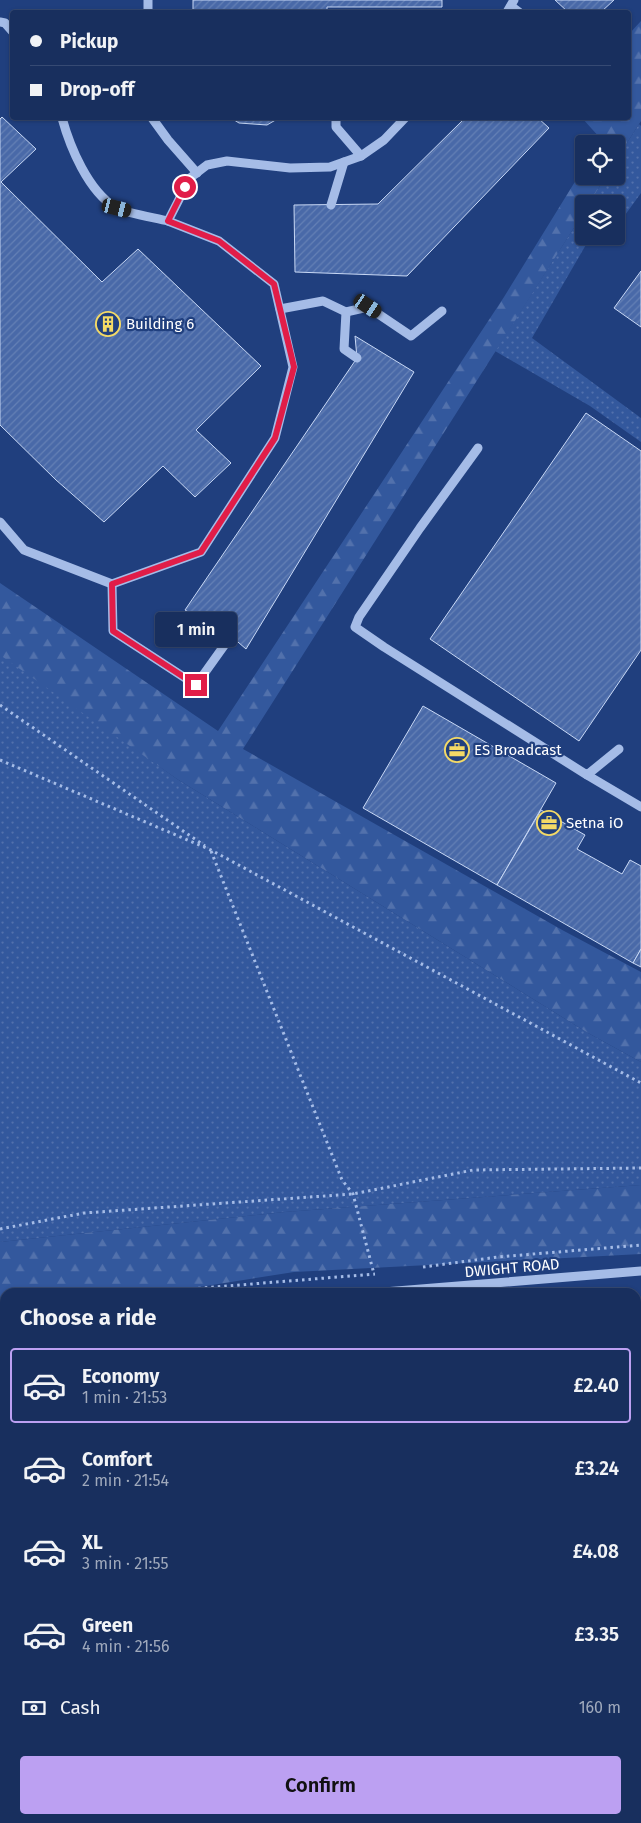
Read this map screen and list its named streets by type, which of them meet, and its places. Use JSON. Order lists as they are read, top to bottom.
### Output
{
  "streets": {
    "street": ["DWIGHT ROAD"]
  },
  "places": {
    "building": ["Building 6"],
    "office": ["ES Broadcast", "Setna iO"]
  },
  "page": {
    "banner": ["Pickup", "Drop-off"],
    "bubble": "1 min",
    "heading": "Choose a ride",
    "list": [
      {
        "name": "Economy",
        "note": "1 min · 21:53",
        "value": "£2.40"
      },
      {
        "name": "Comfort",
        "note": "2 min · 21:54",
        "value": "£3.24"
      },
      {
        "name": "XL",
        "note": "3 min · 21:55",
        "value": "£4.08"
      },
      {
        "name": "Green",
        "note": "4 min · 21:56",
        "value": "£3.35"
      }
    ],
    "pay": ["Cash", "160 m"],
    "buttons": "Confirm"
  }
}
